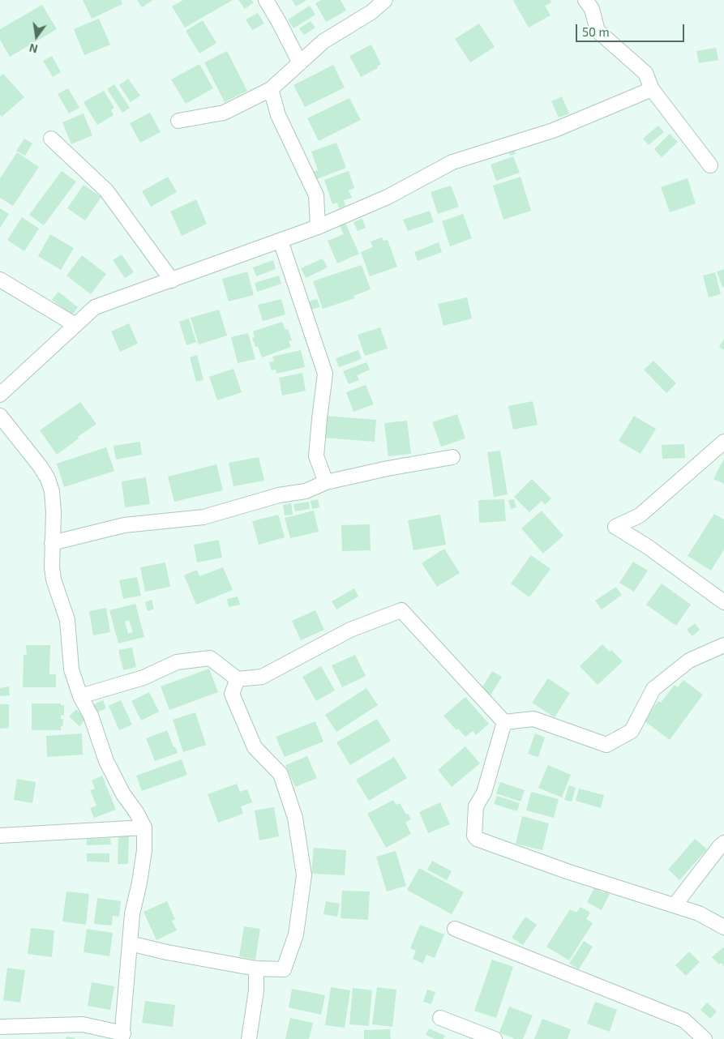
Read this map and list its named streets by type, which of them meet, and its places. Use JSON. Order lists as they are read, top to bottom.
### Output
{
  "scale_bar": "50 m",
  "north": "bottom"
}
